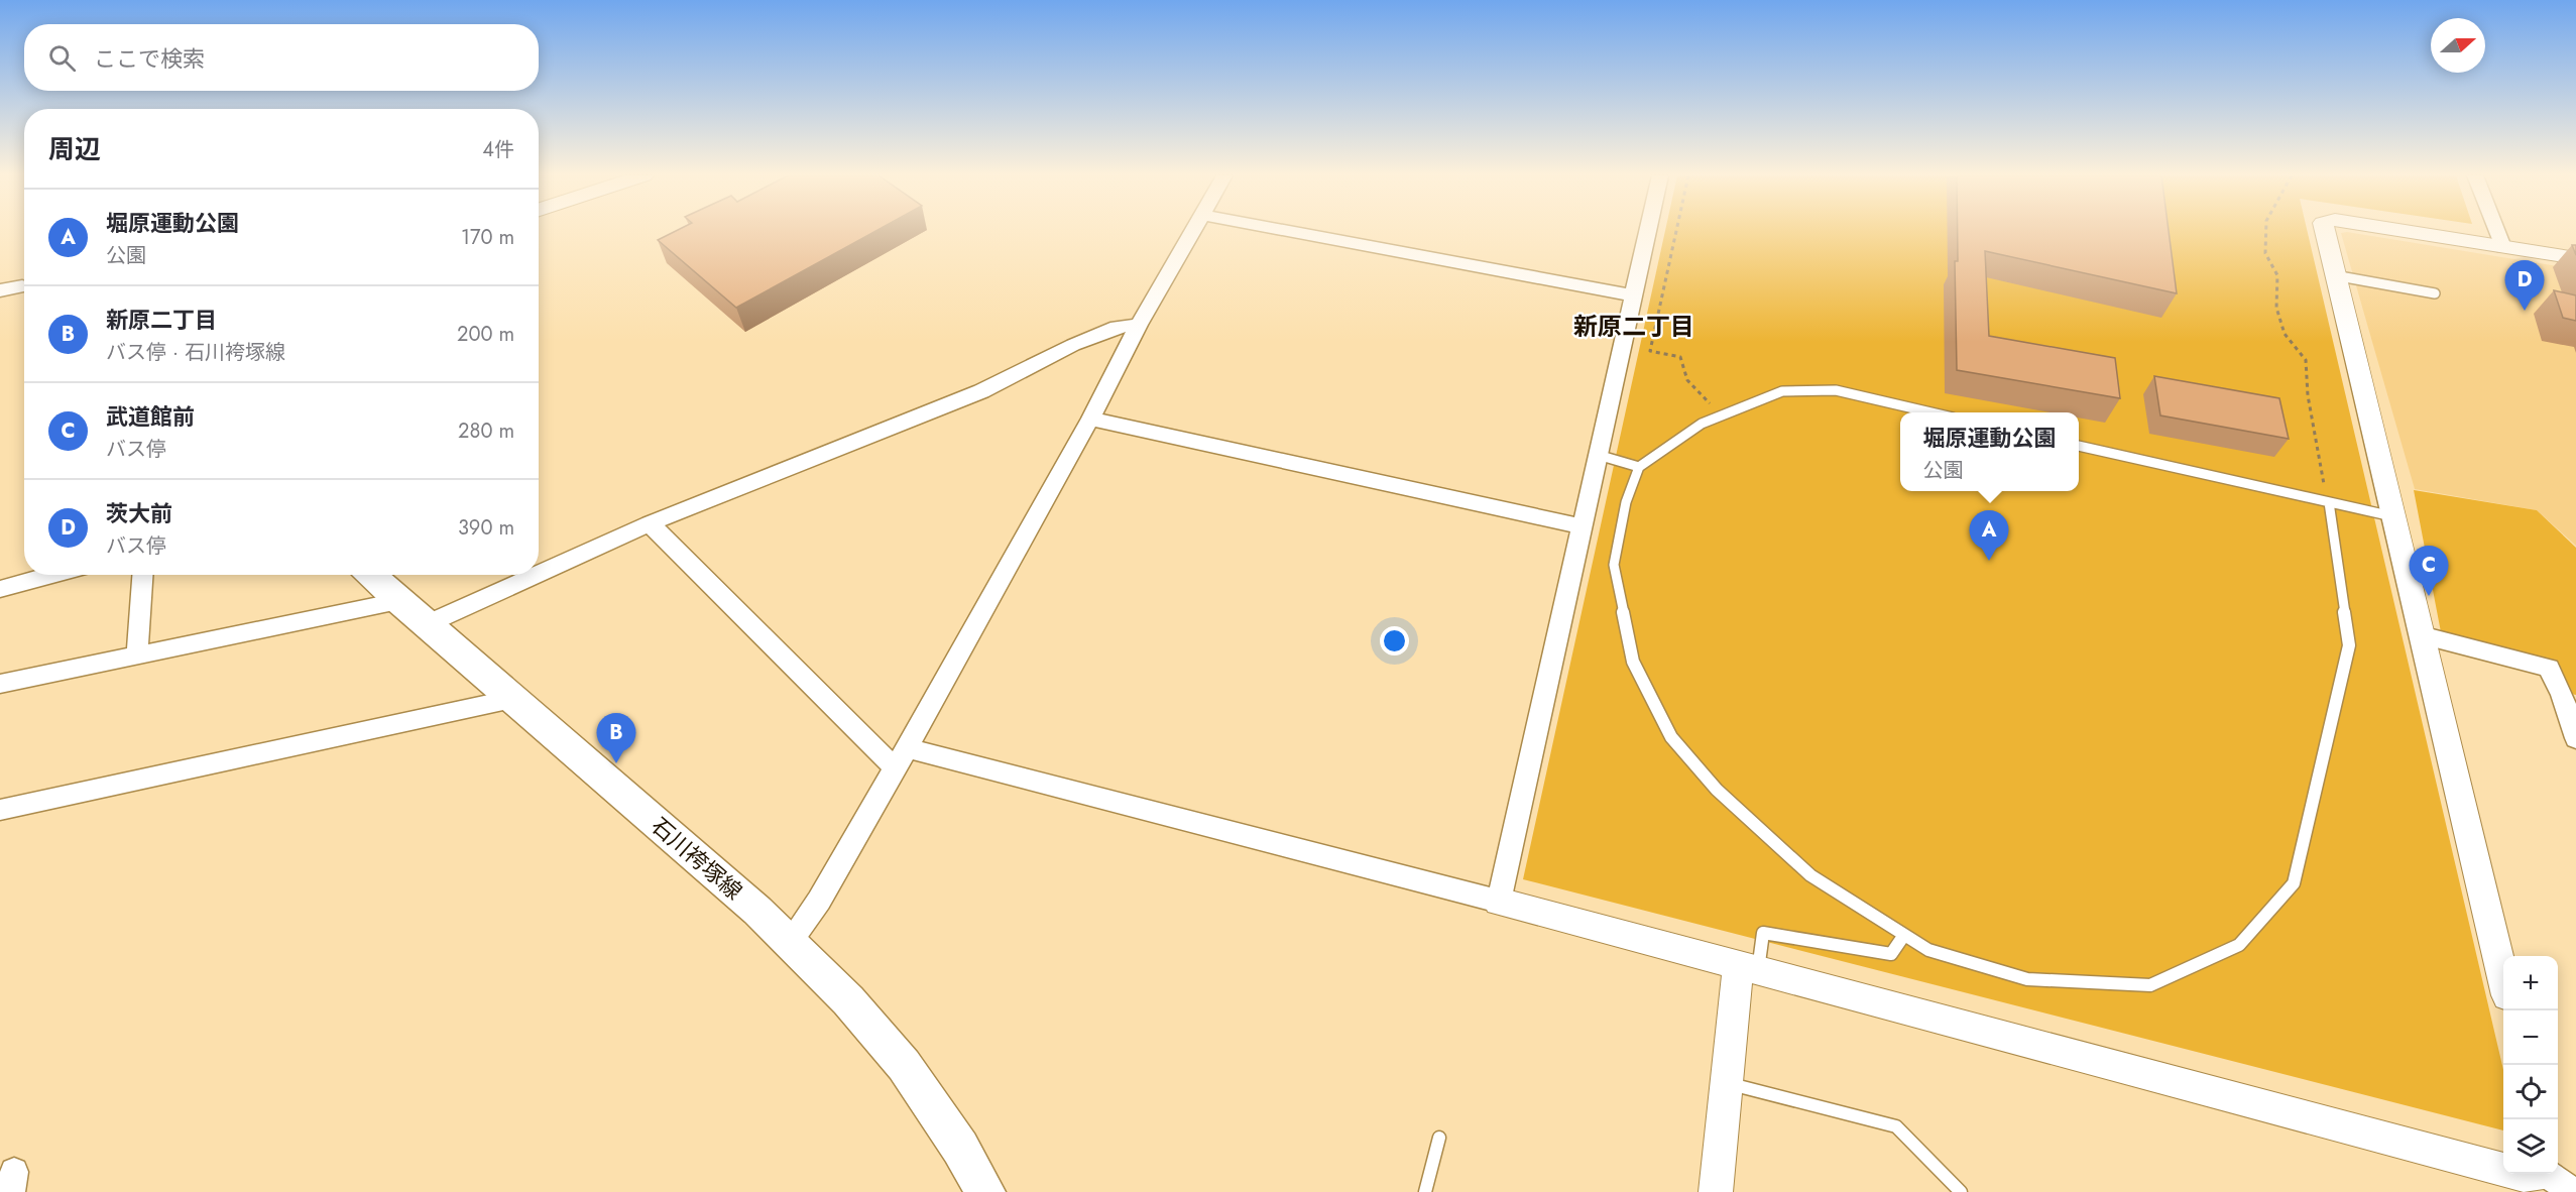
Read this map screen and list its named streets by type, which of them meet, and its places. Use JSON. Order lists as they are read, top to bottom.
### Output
{
  "streets": {
    "main road": ["石川袴塚線"]
  },
  "districts": ["新原二丁目"],
  "north": "right",
  "page": {
    "search": "ここで検索",
    "heading": ["周辺", "4件"],
    "list": [
      {
        "mark": "A",
        "name": "堀原運動公園",
        "note": "公園",
        "value": "170 m"
      },
      {
        "mark": "B",
        "name": "新原二丁目",
        "note": "バス停 · 石川袴塚線",
        "value": "200 m"
      },
      {
        "mark": "C",
        "name": "武道館前",
        "note": "バス停",
        "value": "280 m"
      },
      {
        "mark": "D",
        "name": "茨大前",
        "note": "バス停",
        "value": "390 m"
      }
    ],
    "pins": [
      "D",
      "A",
      "C",
      "B"
    ],
    "popup": ["堀原運動公園", "公園"],
    "map_buttons": ["+", "−"]
  }
}
